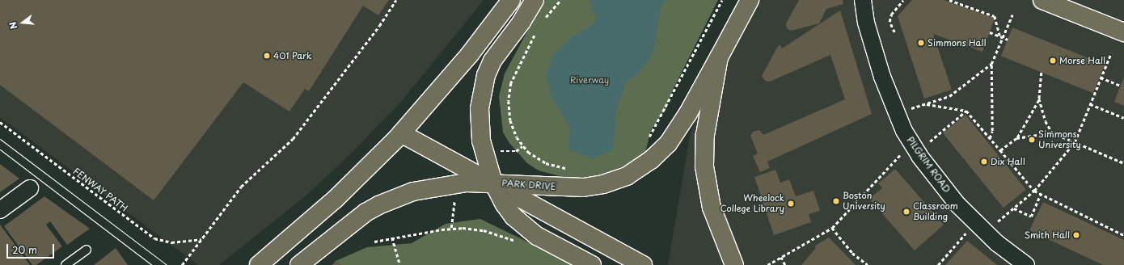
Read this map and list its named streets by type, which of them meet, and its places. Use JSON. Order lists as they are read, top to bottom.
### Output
{
  "streets": {
    "highway": ["PARK DRIVE"],
    "street": ["PILGRIM ROAD"],
    "path": ["FENWAY PATH"]
  },
  "parks": ["Riverway"],
  "places": [
    "Simmons Hall",
    "401 Park",
    "Morse Hall",
    "Simmons University",
    "Dix Hall",
    "Boston University",
    "Wheelock College Library",
    "Classroom Building",
    "Smith Hall"
  ],
  "scale_bar": "20 m",
  "north": "left"
}
